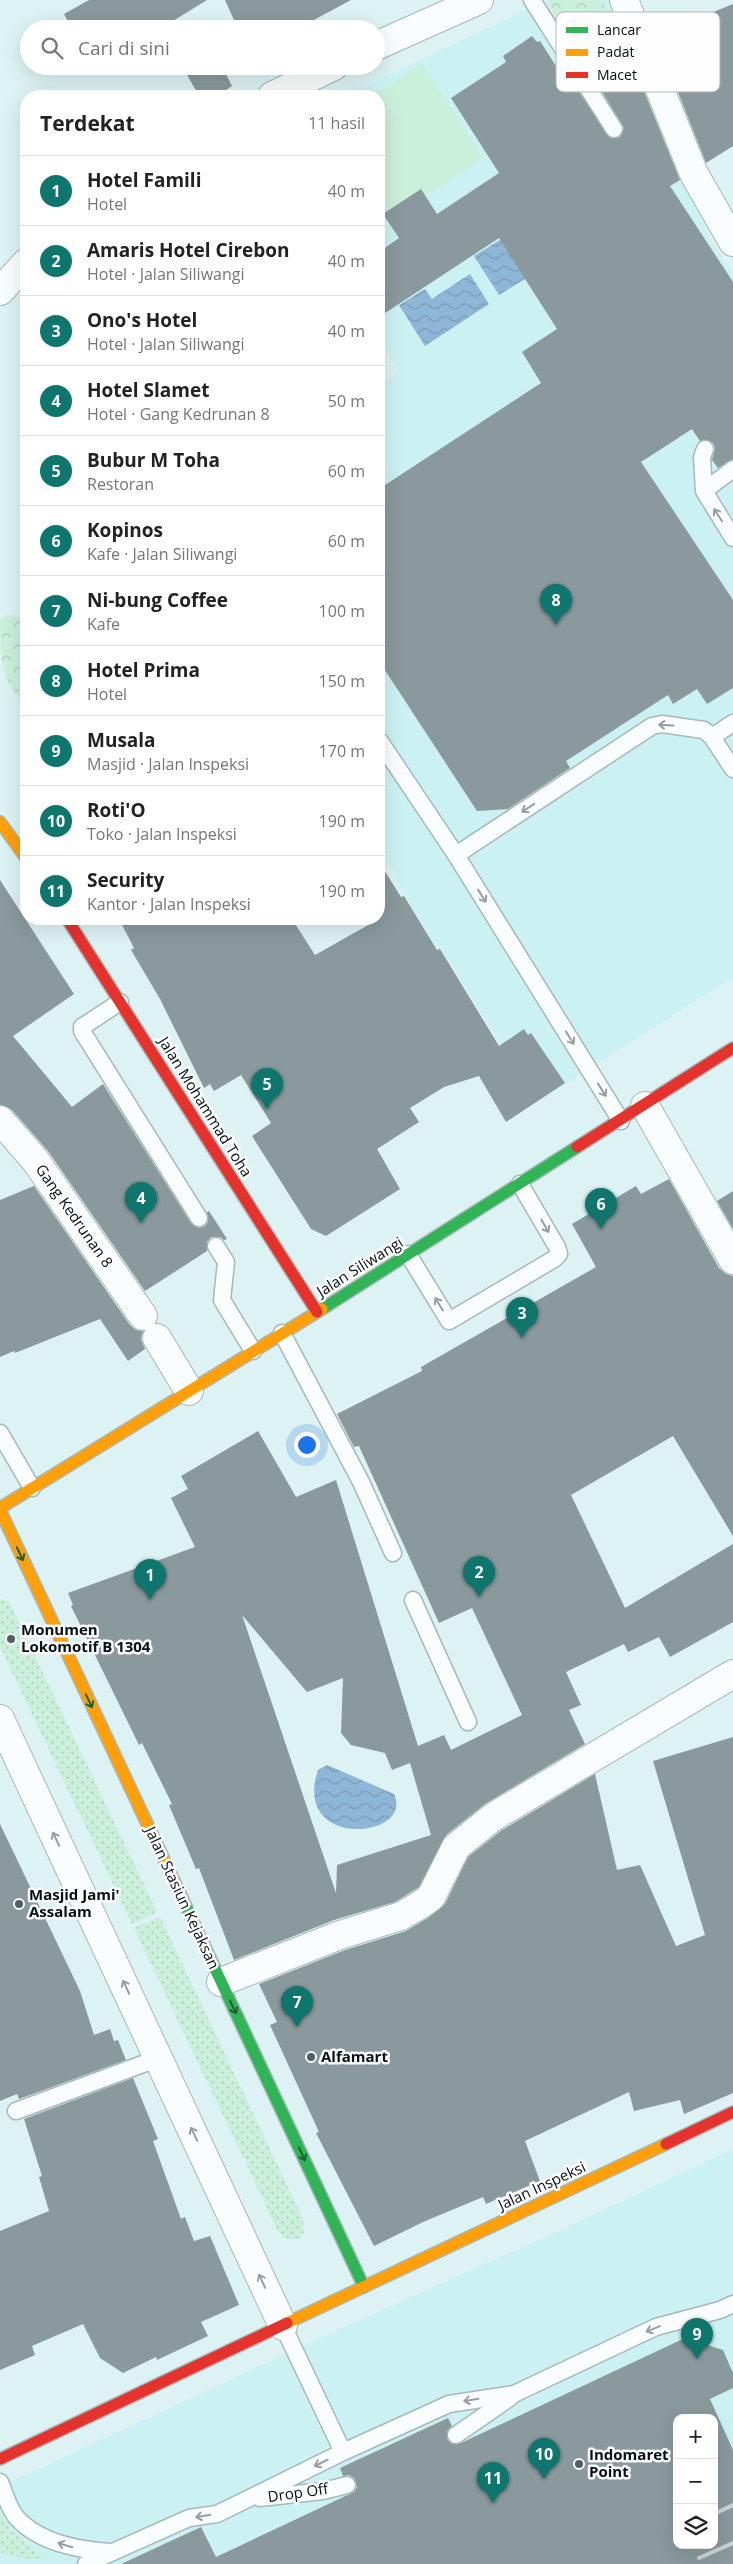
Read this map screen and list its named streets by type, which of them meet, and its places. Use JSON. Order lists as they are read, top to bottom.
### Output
{
  "streets": {
    "street": [
      "Jalan Mohammad Toha",
      "Gang Kedrunan 8",
      "Jalan Siliwangi",
      "Jalan Stasiun Kejaksan",
      "Jalan Inspeksi"
    ],
    "lane": ["Drop Off"]
  },
  "crossings": [
    ["Jalan Mohammad Toha", "Jalan Siliwangi"],
    ["Gang Kedrunan 8", "Jalan Siliwangi"],
    ["Jalan Siliwangi", "Jalan Stasiun Kejaksan"],
    ["Jalan Stasiun Kejaksan", "Jalan Inspeksi"]
  ],
  "places": [
    "Monumen Lokomotif B 1304",
    "Masjid Jami' Assalam",
    "Alfamart",
    "Indomaret Point"
  ],
  "legend": ["Lancar", "Padat", "Macet"],
  "page": {
    "search": "Cari di sini",
    "heading": ["Terdekat", "11 hasil"],
    "list": [
      {
        "mark": "1",
        "name": "Hotel Famili",
        "note": "Hotel",
        "value": "40 m"
      },
      {
        "mark": "2",
        "name": "Amaris Hotel Cirebon",
        "note": "Hotel · Jalan Siliwangi",
        "value": "40 m"
      },
      {
        "mark": "3",
        "name": "Ono's Hotel",
        "note": "Hotel · Jalan Siliwangi",
        "value": "40 m"
      },
      {
        "mark": "4",
        "name": "Hotel Slamet",
        "note": "Hotel · Gang Kedrunan 8",
        "value": "50 m"
      },
      {
        "mark": "5",
        "name": "Bubur M Toha",
        "note": "Restoran",
        "value": "60 m"
      },
      {
        "mark": "6",
        "name": "Kopinos",
        "note": "Kafe · Jalan Siliwangi",
        "value": "60 m"
      },
      {
        "mark": "7",
        "name": "Ni-bung Coffee",
        "note": "Kafe",
        "value": "100 m"
      },
      {
        "mark": "8",
        "name": "Hotel Prima",
        "note": "Hotel",
        "value": "150 m"
      },
      {
        "mark": "9",
        "name": "Musala",
        "note": "Masjid · Jalan Inspeksi",
        "value": "170 m"
      },
      {
        "mark": "10",
        "name": "Roti'O",
        "note": "Toko · Jalan Inspeksi",
        "value": "190 m"
      },
      {
        "mark": "11",
        "name": "Security",
        "note": "Kantor · Jalan Inspeksi",
        "value": "190 m"
      }
    ],
    "pins": [
      "8",
      "5",
      "4",
      "6",
      "3",
      "2",
      "1",
      "7",
      "9",
      "10",
      "11"
    ],
    "map_buttons": ["+", "−"]
  }
}
